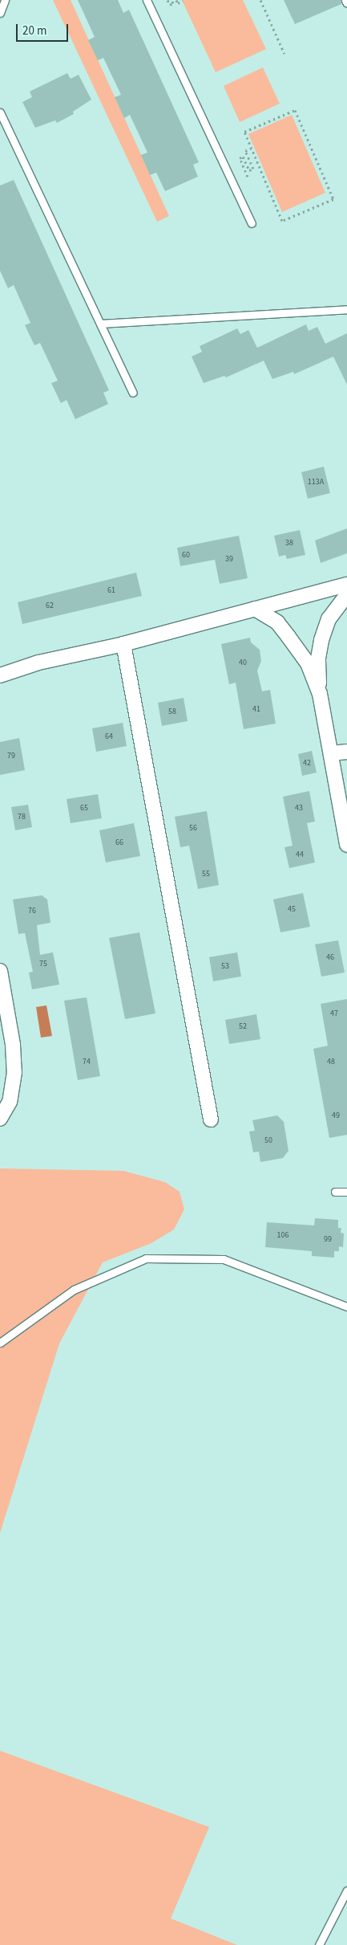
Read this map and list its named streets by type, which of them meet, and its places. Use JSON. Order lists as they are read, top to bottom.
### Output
{
  "house_numbers": [
    "113А",
    "38",
    "60",
    "39",
    "61",
    "62",
    "40",
    "41",
    "58",
    "64",
    "79",
    "42",
    "65",
    "43",
    "78",
    "56",
    "66",
    "44",
    "55",
    "45",
    "76",
    "46",
    "75",
    "53",
    "47",
    "52",
    "74",
    "48",
    "49",
    "50",
    "106",
    "99"
  ],
  "scale_bar": "20 m"
}
